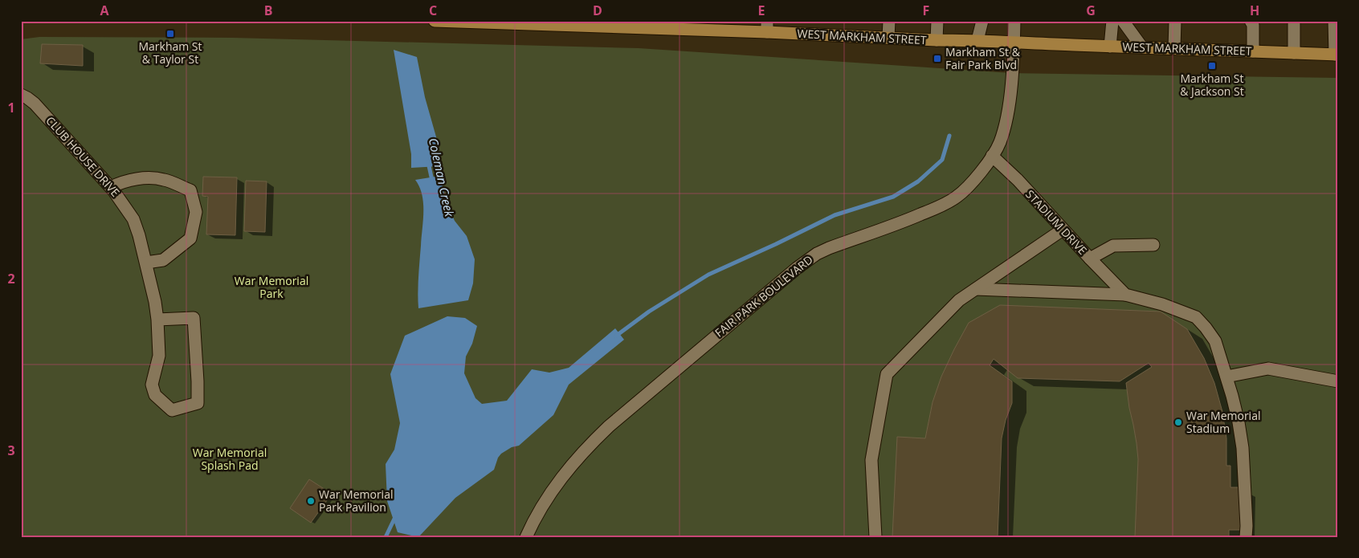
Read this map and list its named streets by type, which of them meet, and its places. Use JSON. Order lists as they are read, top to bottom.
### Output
{
  "streets": {
    "main road": ["WEST MARKHAM STREET"],
    "street": ["CLUB HOUSE DRIVE", "STADIUM DRIVE", "FAIR PARK BOULEVARD"]
  },
  "crossings": [
    ["WEST MARKHAM STREET", "FAIR PARK BOULEVARD"],
    ["STADIUM DRIVE", "FAIR PARK BOULEVARD"]
  ],
  "water": ["Coleman Creek"],
  "parks": ["War Memorial Park", "War Memorial Splash Pad"],
  "places": {
    "transit": ["Markham St & Taylor St", "Markham St & Fair Park Blvd", "Markham St & Jackson St"],
    "other": ["War Memorial Stadium", "War Memorial Park Pavilion"]
  },
  "grid": {
    "columns": [
      "A",
      "B",
      "C",
      "D",
      "E",
      "F",
      "G",
      "H"
    ],
    "rows": ["1", "2", "3"]
  }
}
